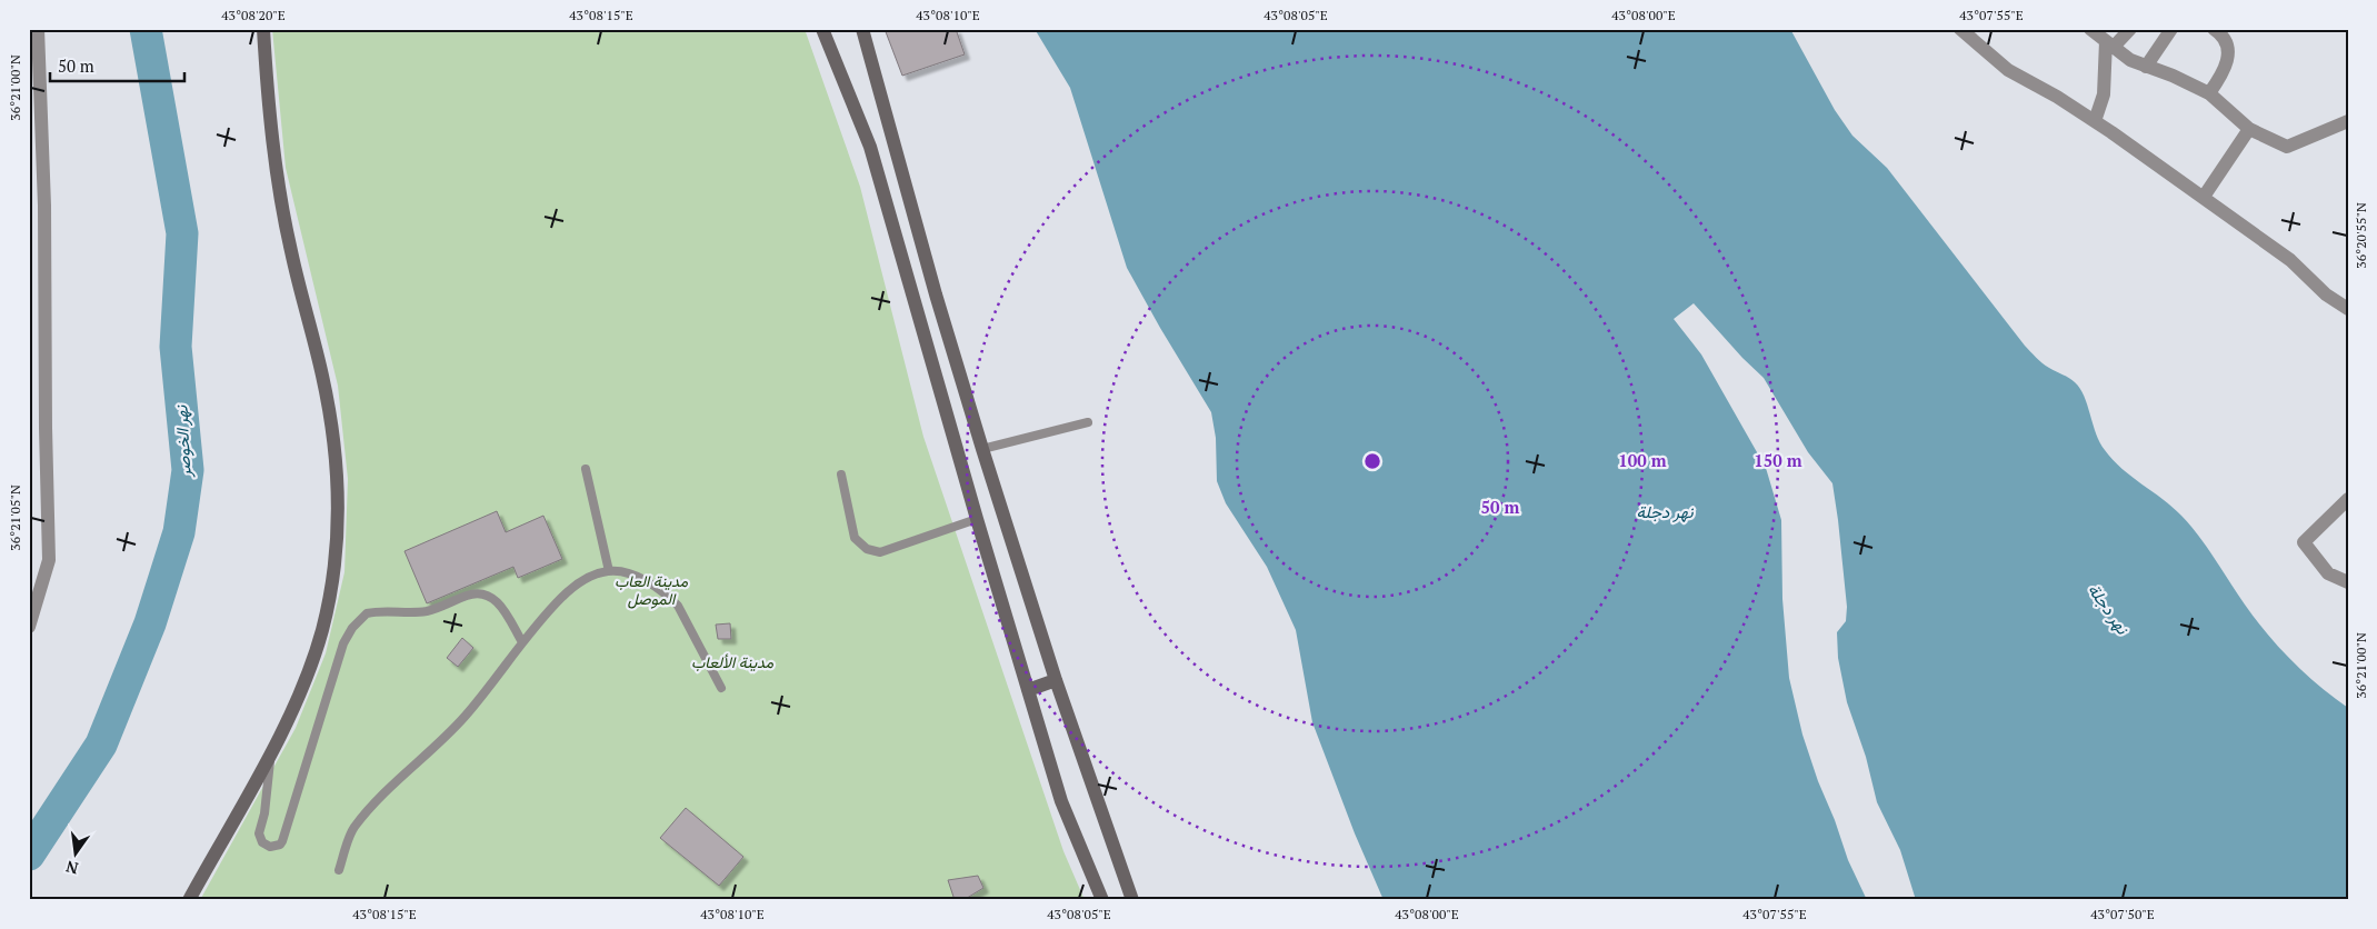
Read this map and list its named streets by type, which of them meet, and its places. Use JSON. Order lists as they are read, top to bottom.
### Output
{
  "water": ["نهر الخوصر", "نهر دجلة"],
  "parks": ["مدينة العاب الموصل", "مدينة الألعاب"],
  "scale_bar": "50 m",
  "north": "bottom",
  "coordinates": [
    "43°08'20\"E",
    "43°08'15\"E",
    "43°08'10\"E",
    "43°08'05\"E",
    "43°08'00\"E",
    "43°07'55\"E",
    "36°21'00\"N",
    "36°20'55\"N",
    "36°21'05\"N",
    "43°07'50\"E"
  ],
  "rings": ["100 m", "150 m", "50 m"]
}
